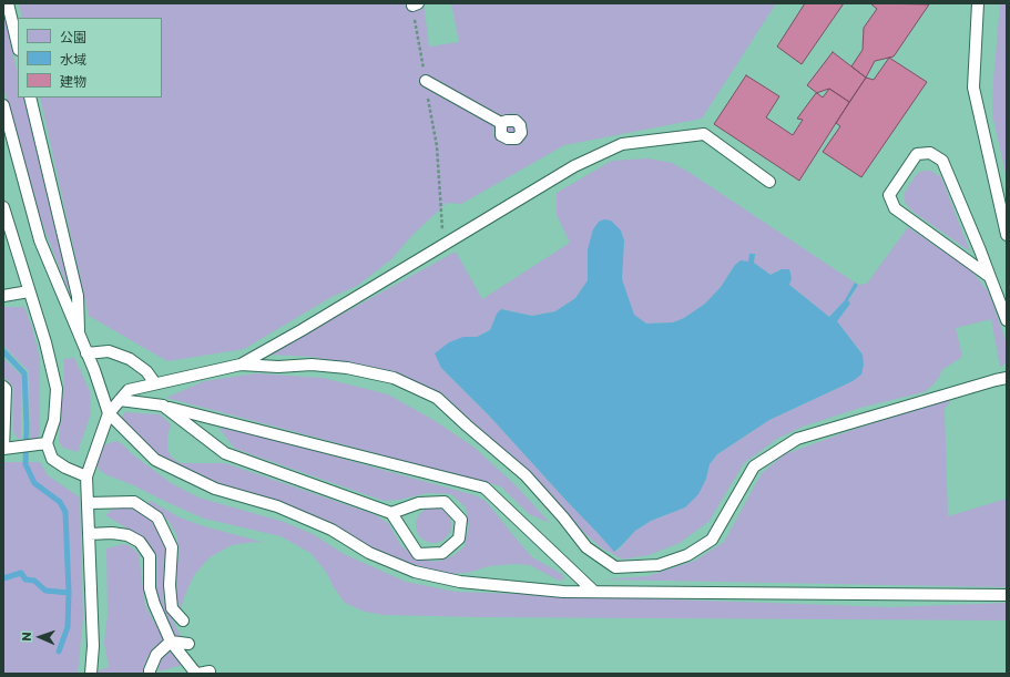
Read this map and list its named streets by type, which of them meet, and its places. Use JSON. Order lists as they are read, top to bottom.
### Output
{
  "legend": ["公園", "水域", "建物"],
  "north": "left"
}
